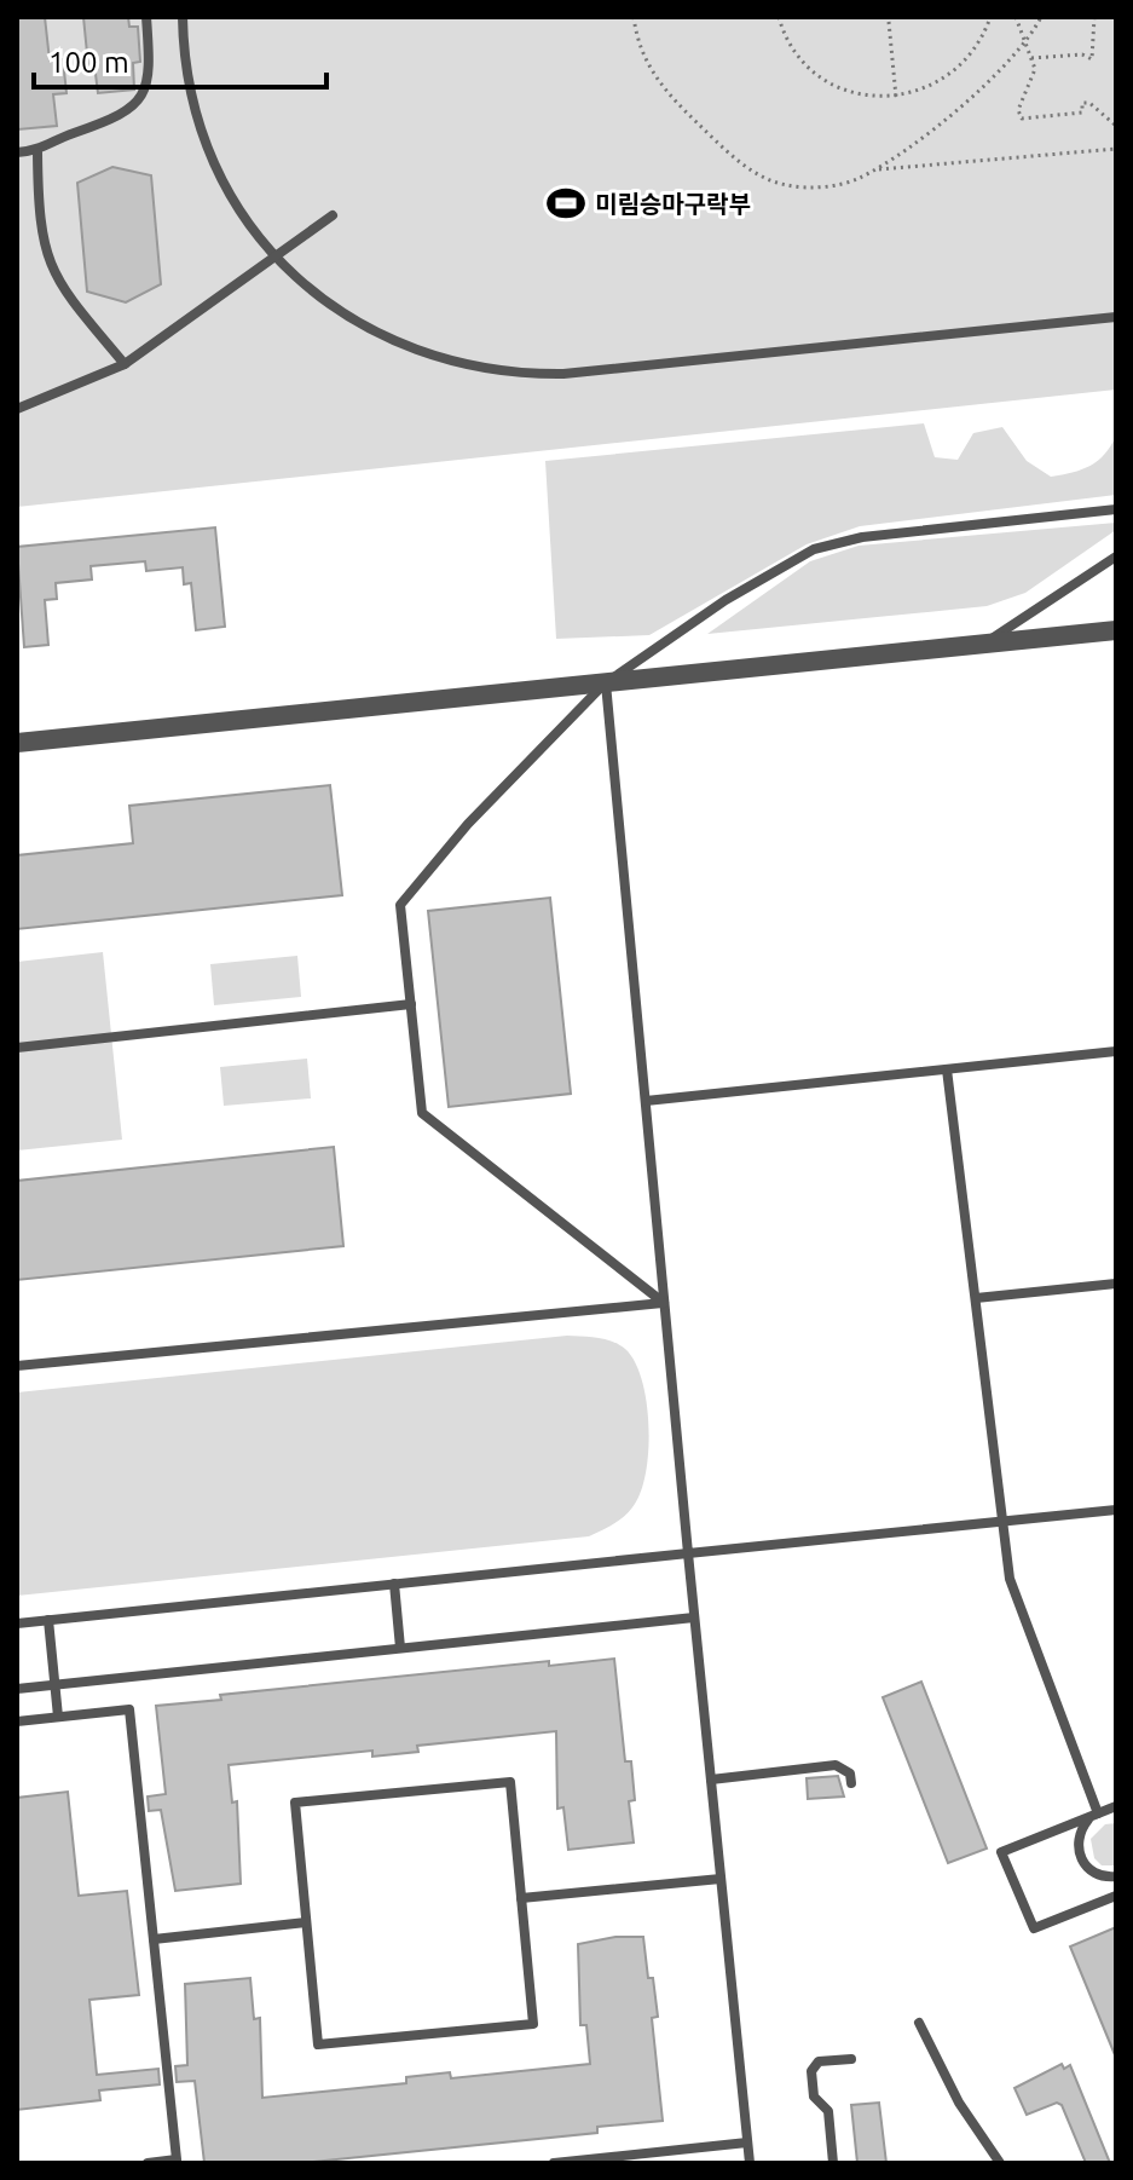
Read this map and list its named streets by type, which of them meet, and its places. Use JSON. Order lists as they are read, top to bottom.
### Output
{
  "places": {
    "sports": ["미림승마구락부"]
  },
  "scale_bar": "100 m"
}
